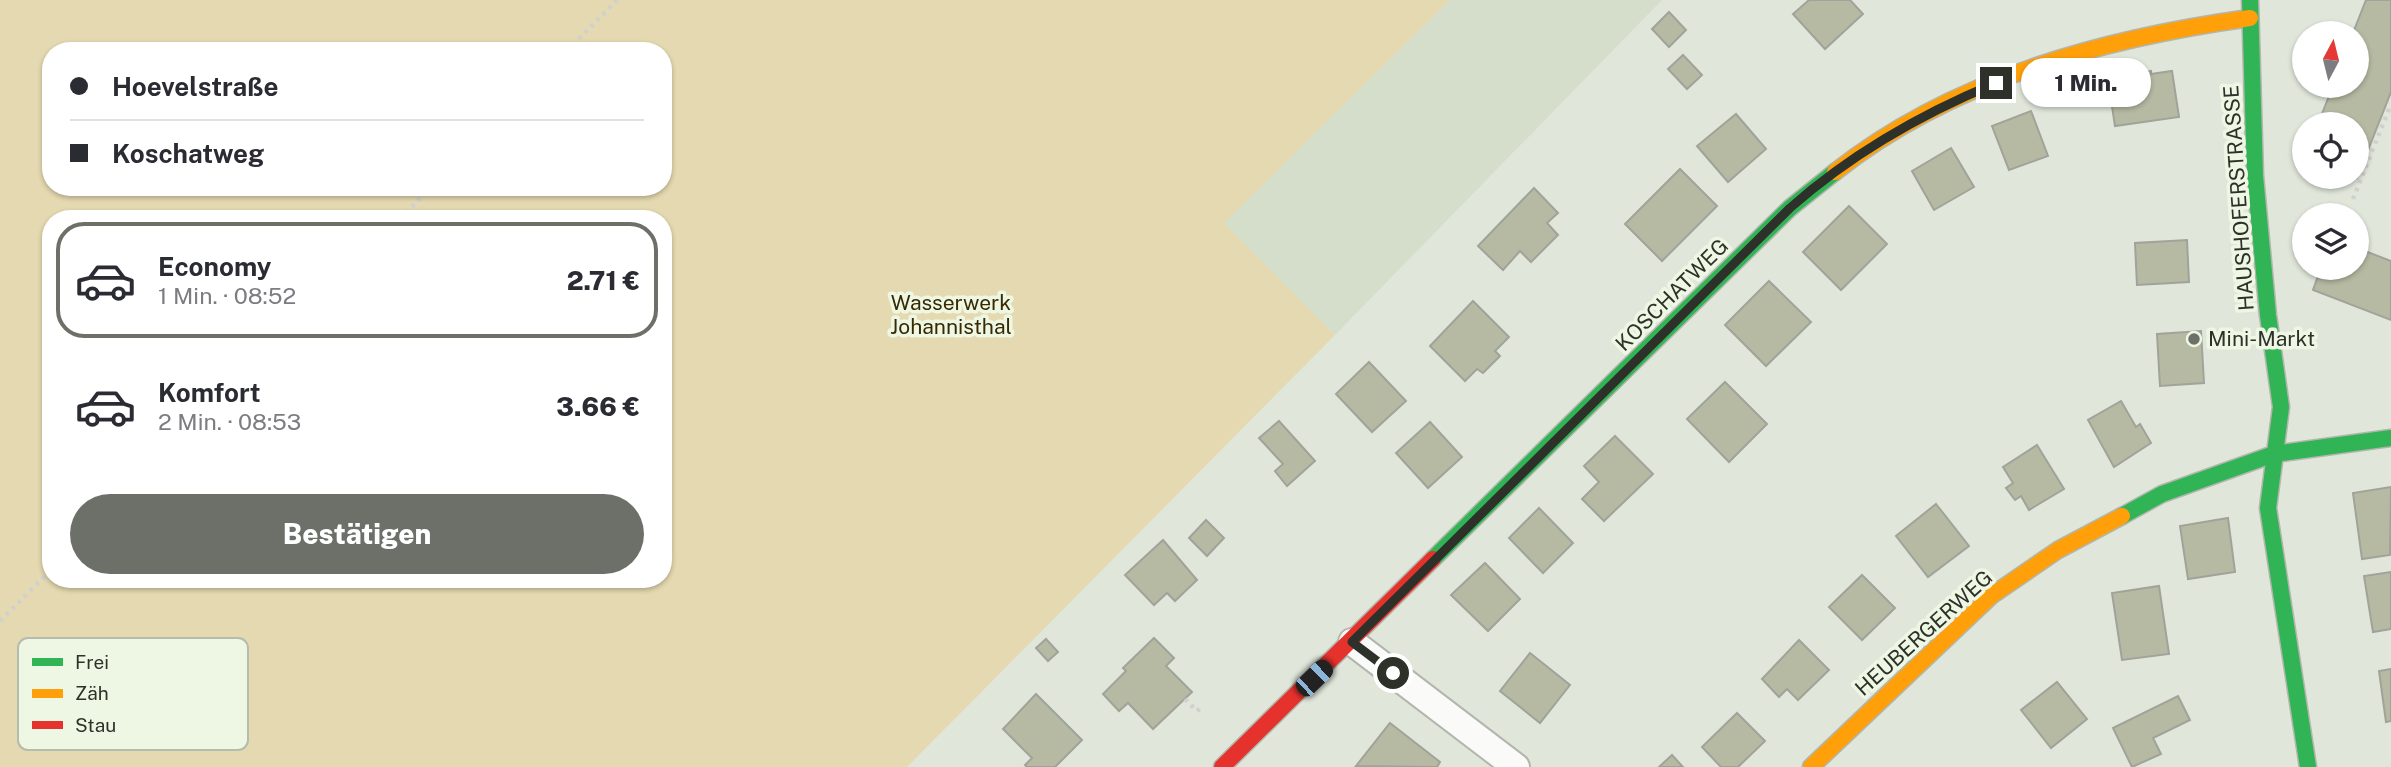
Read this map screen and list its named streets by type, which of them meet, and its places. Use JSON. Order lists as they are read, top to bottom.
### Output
{
  "streets": {
    "street": ["HAUSHOFERSTRASSE", "KOSCHATWEG", "HEUBERGERWEG"]
  },
  "crossings": [
    ["HAUSHOFERSTRASSE", "KOSCHATWEG"],
    ["HAUSHOFERSTRASSE", "HEUBERGERWEG"]
  ],
  "parks": ["Wasserwerk Johannisthal"],
  "places": ["Mini-Markt"],
  "legend": ["Frei", "Zäh", "Stau"],
  "north": "top",
  "page": {
    "banner": ["Hoevelstraße", "Koschatweg"],
    "bubble": "1 Min.",
    "list": [
      {
        "name": "Economy",
        "note": "1 Min. · 08:52",
        "value": "2.71 €"
      },
      {
        "name": "Komfort",
        "note": "2 Min. · 08:53",
        "value": "3.66 €"
      }
    ],
    "buttons": "Bestätigen"
  }
}
